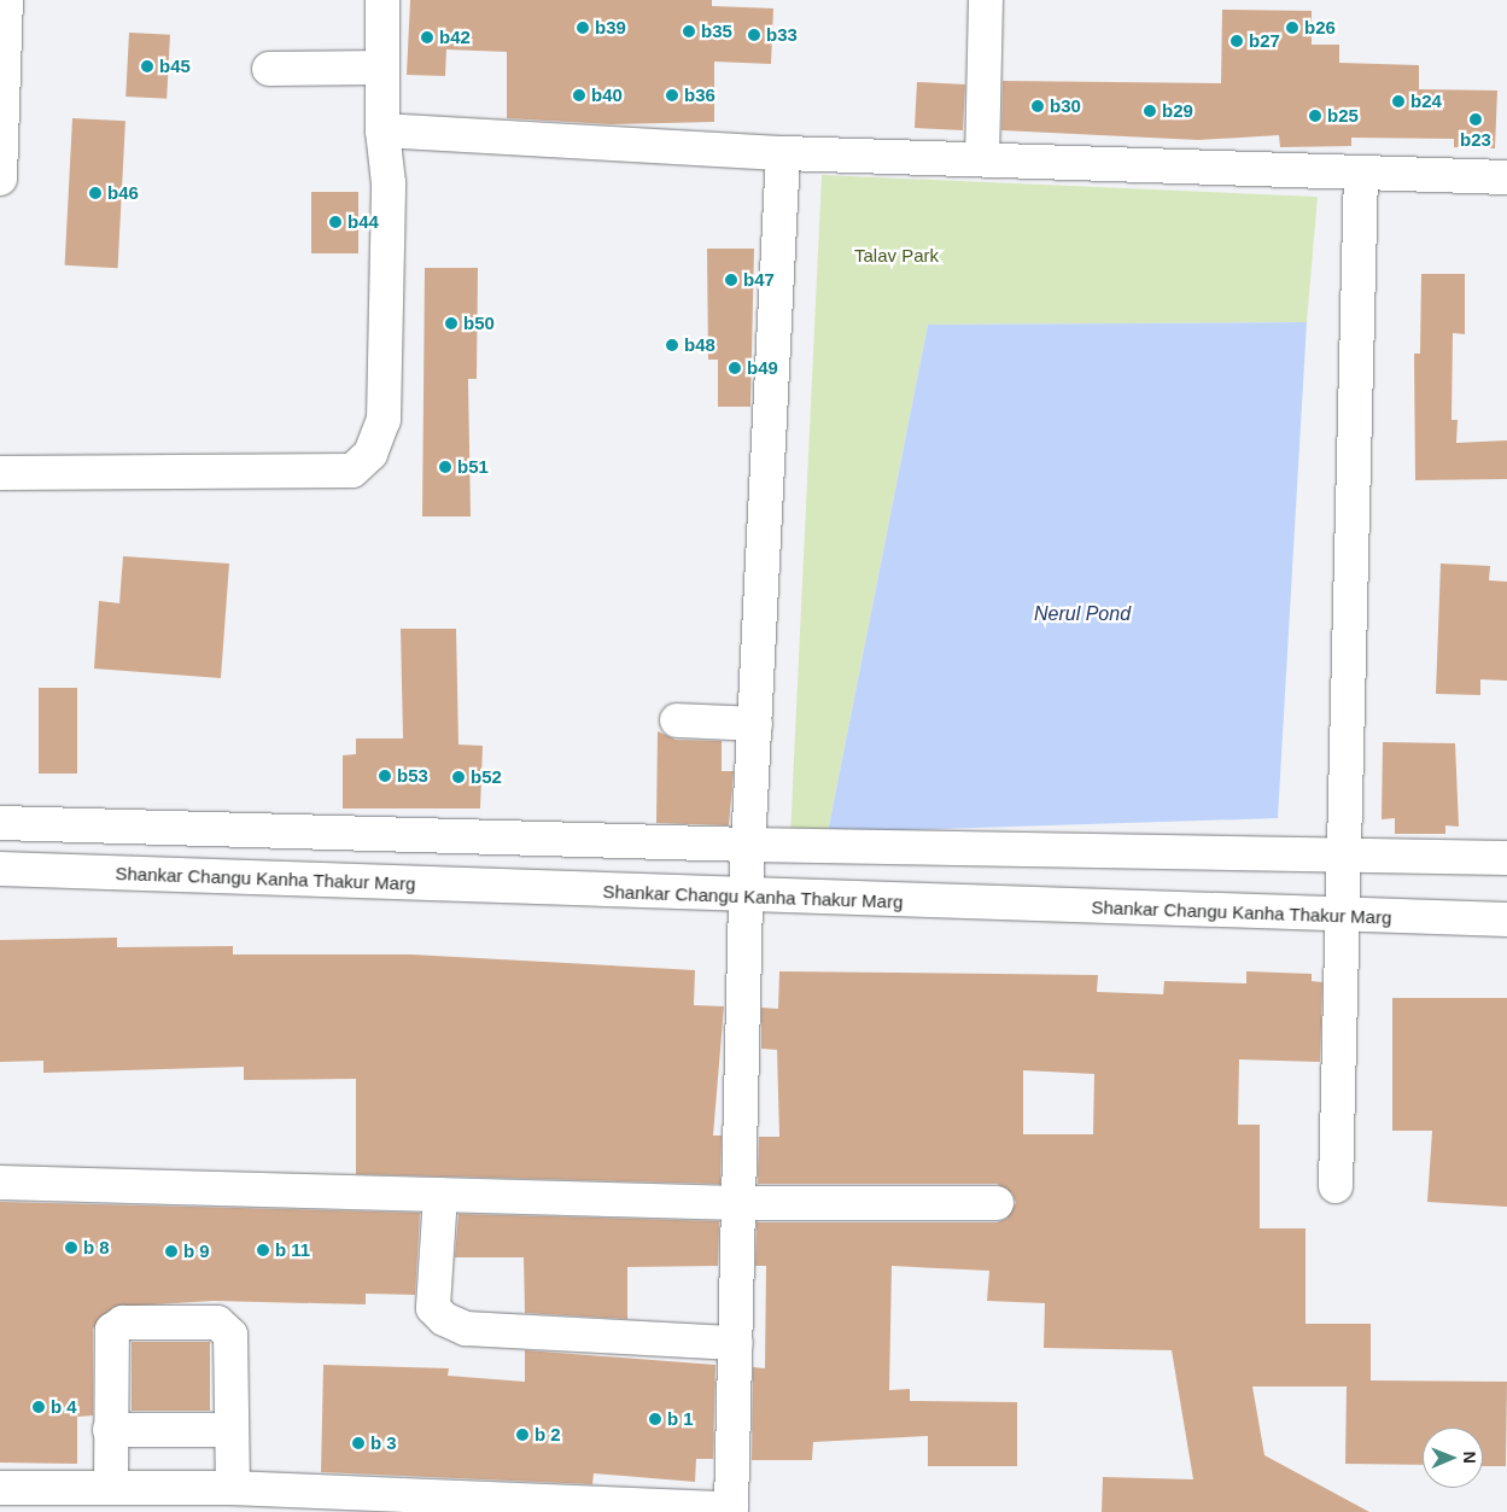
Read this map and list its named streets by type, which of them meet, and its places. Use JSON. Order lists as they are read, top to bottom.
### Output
{
  "streets": {
    "street": ["Shankar Changu Kanha Thakur Marg"]
  },
  "water": ["Nerul Pond"],
  "parks": ["Talav Park"],
  "places": [
    "b39",
    "b26",
    "b35",
    "b33",
    "b42",
    "b27",
    "b45",
    "b40",
    "b36",
    "b24",
    "b30",
    "b29",
    "b25",
    "b23",
    "b46",
    "b44",
    "b47",
    "b50",
    "b48",
    "b49",
    "b51",
    "b53",
    "b52",
    "b 8",
    "b 11",
    "b 9",
    "b 4",
    "b 1",
    "b 2",
    "b 3"
  ],
  "north": "right"
}
